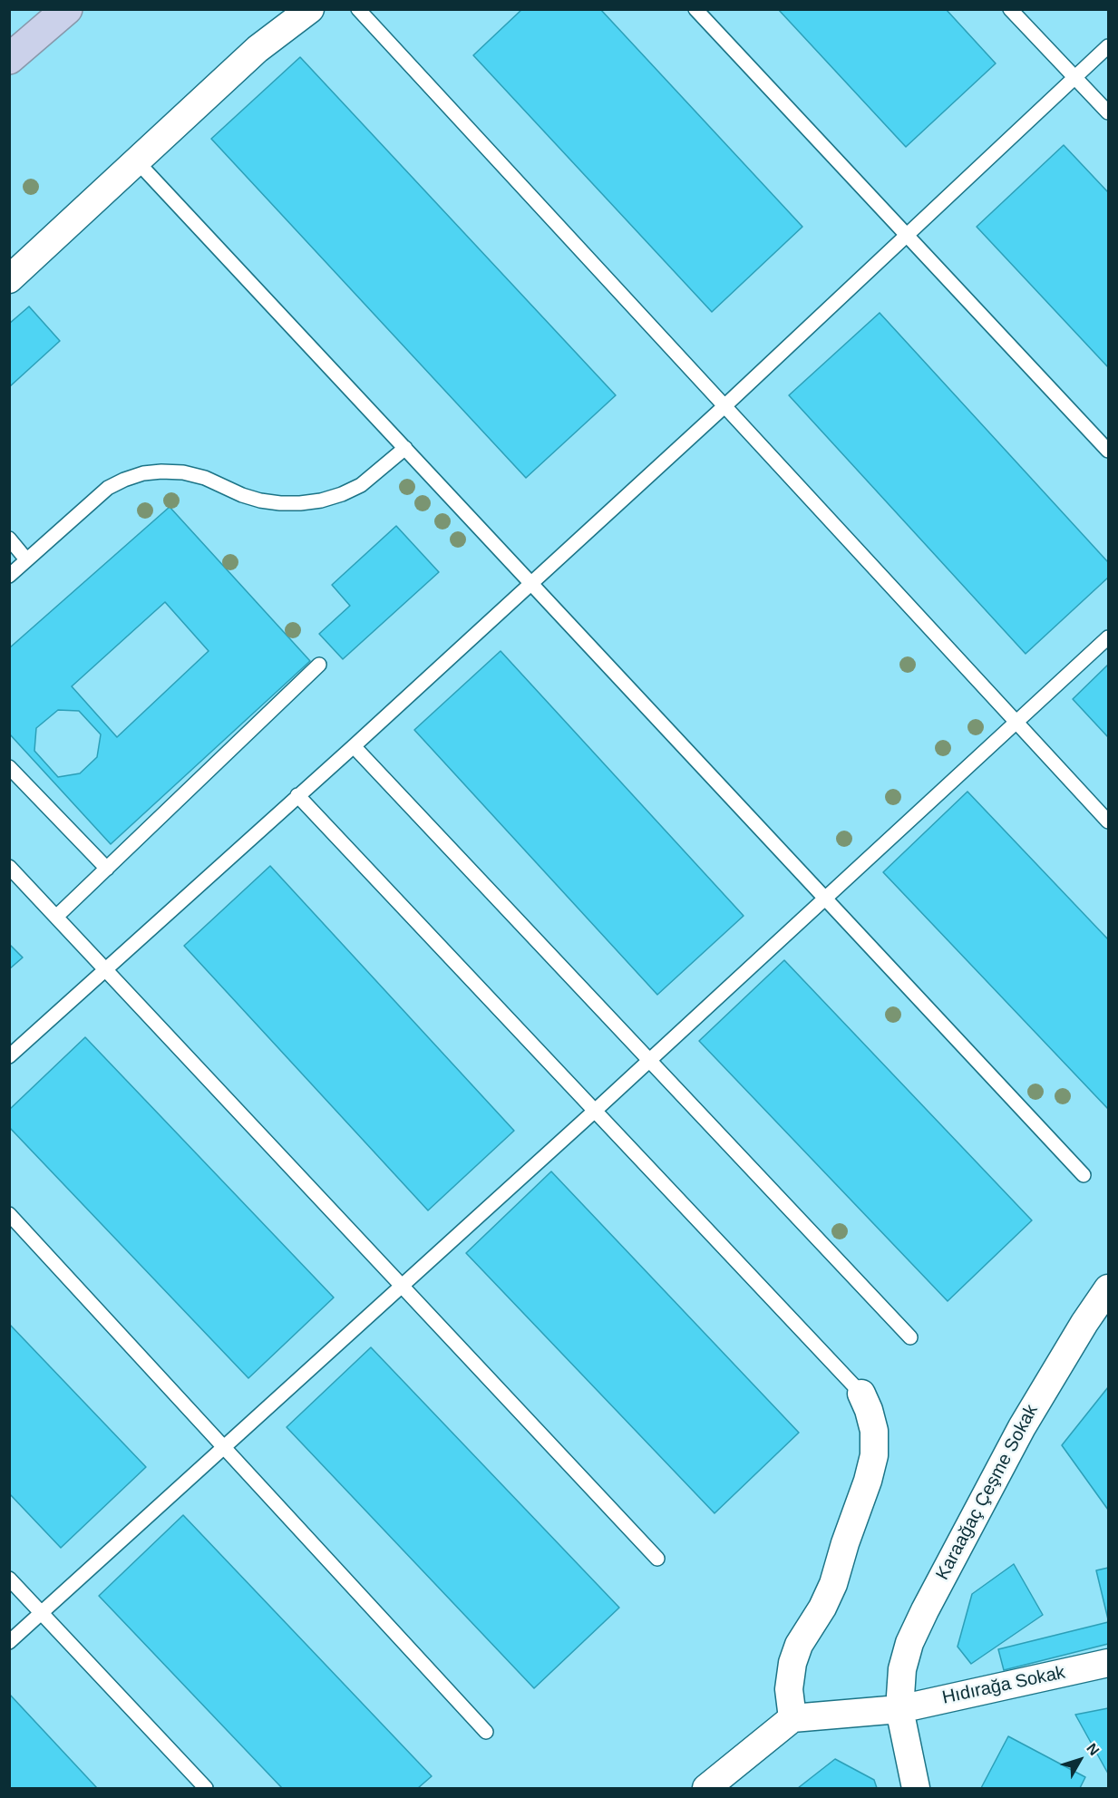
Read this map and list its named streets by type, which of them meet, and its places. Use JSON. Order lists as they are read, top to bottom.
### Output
{
  "streets": {
    "street": ["Karaağaç Çeşme Sokak", "Hıdırağa Sokak"]
  },
  "crossings": [
    ["Karaağaç Çeşme Sokak", "Hıdırağa Sokak"]
  ],
  "north": "top right"
}
